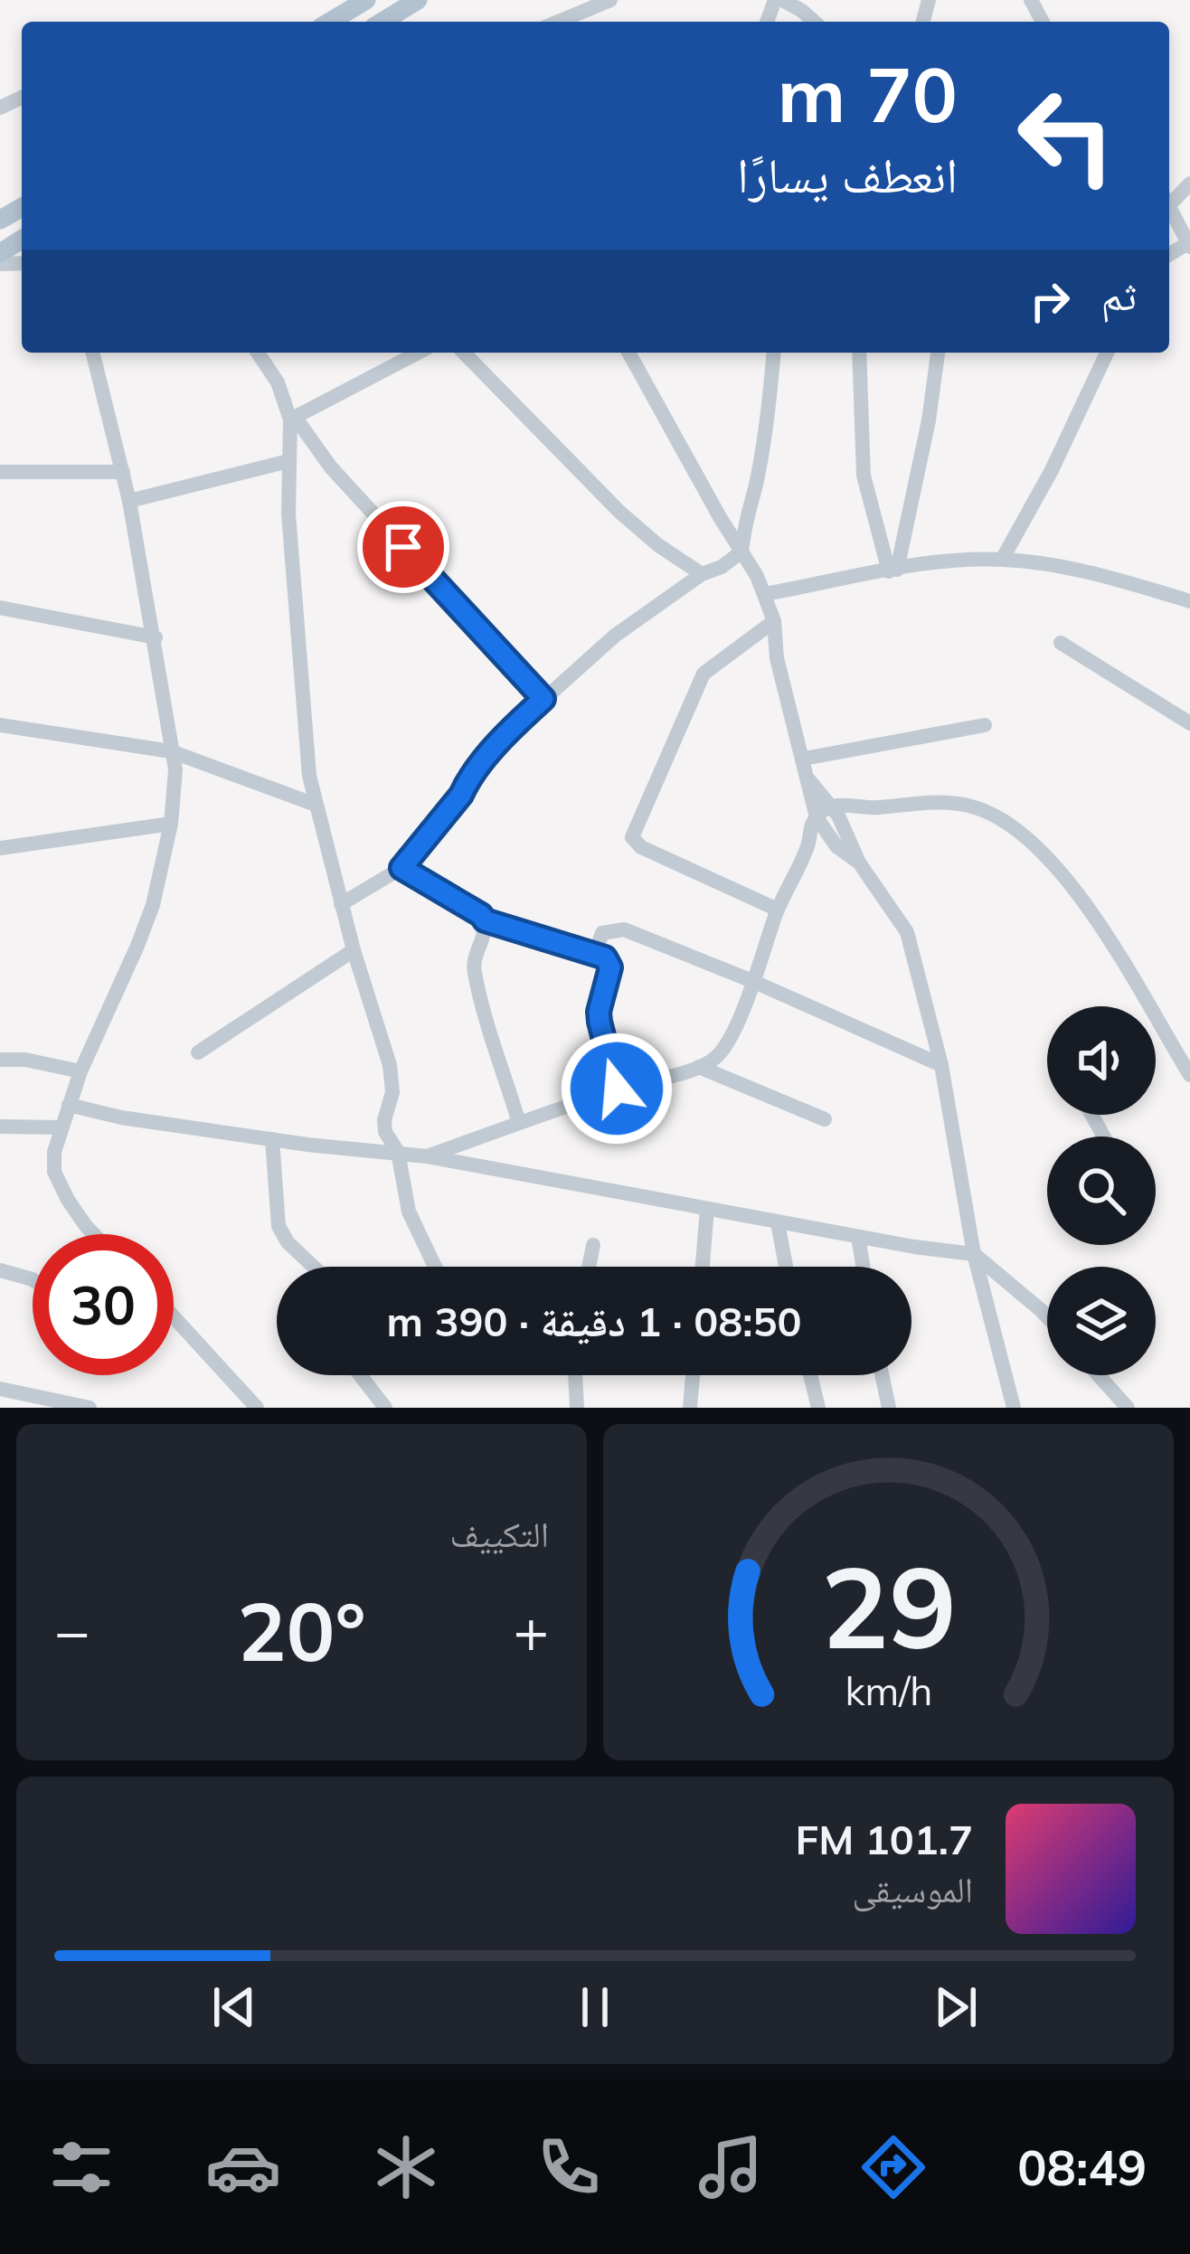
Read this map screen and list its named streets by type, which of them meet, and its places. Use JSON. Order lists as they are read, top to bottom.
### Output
{
  "page": {
    "turn": ["70 m", "انعطف يسارًا"],
    "then": "ثم",
    "limit": "30",
    "trip": "08:50 · 1 دقيقة · 390 m",
    "tile": "التكييف",
    "heat": ["−", "20°", "+"],
    "song": ["101.7 FM", "الموسيقى"],
    "tabs": "08:49",
    "gauge": ["29", "km/h"]
  }
}
